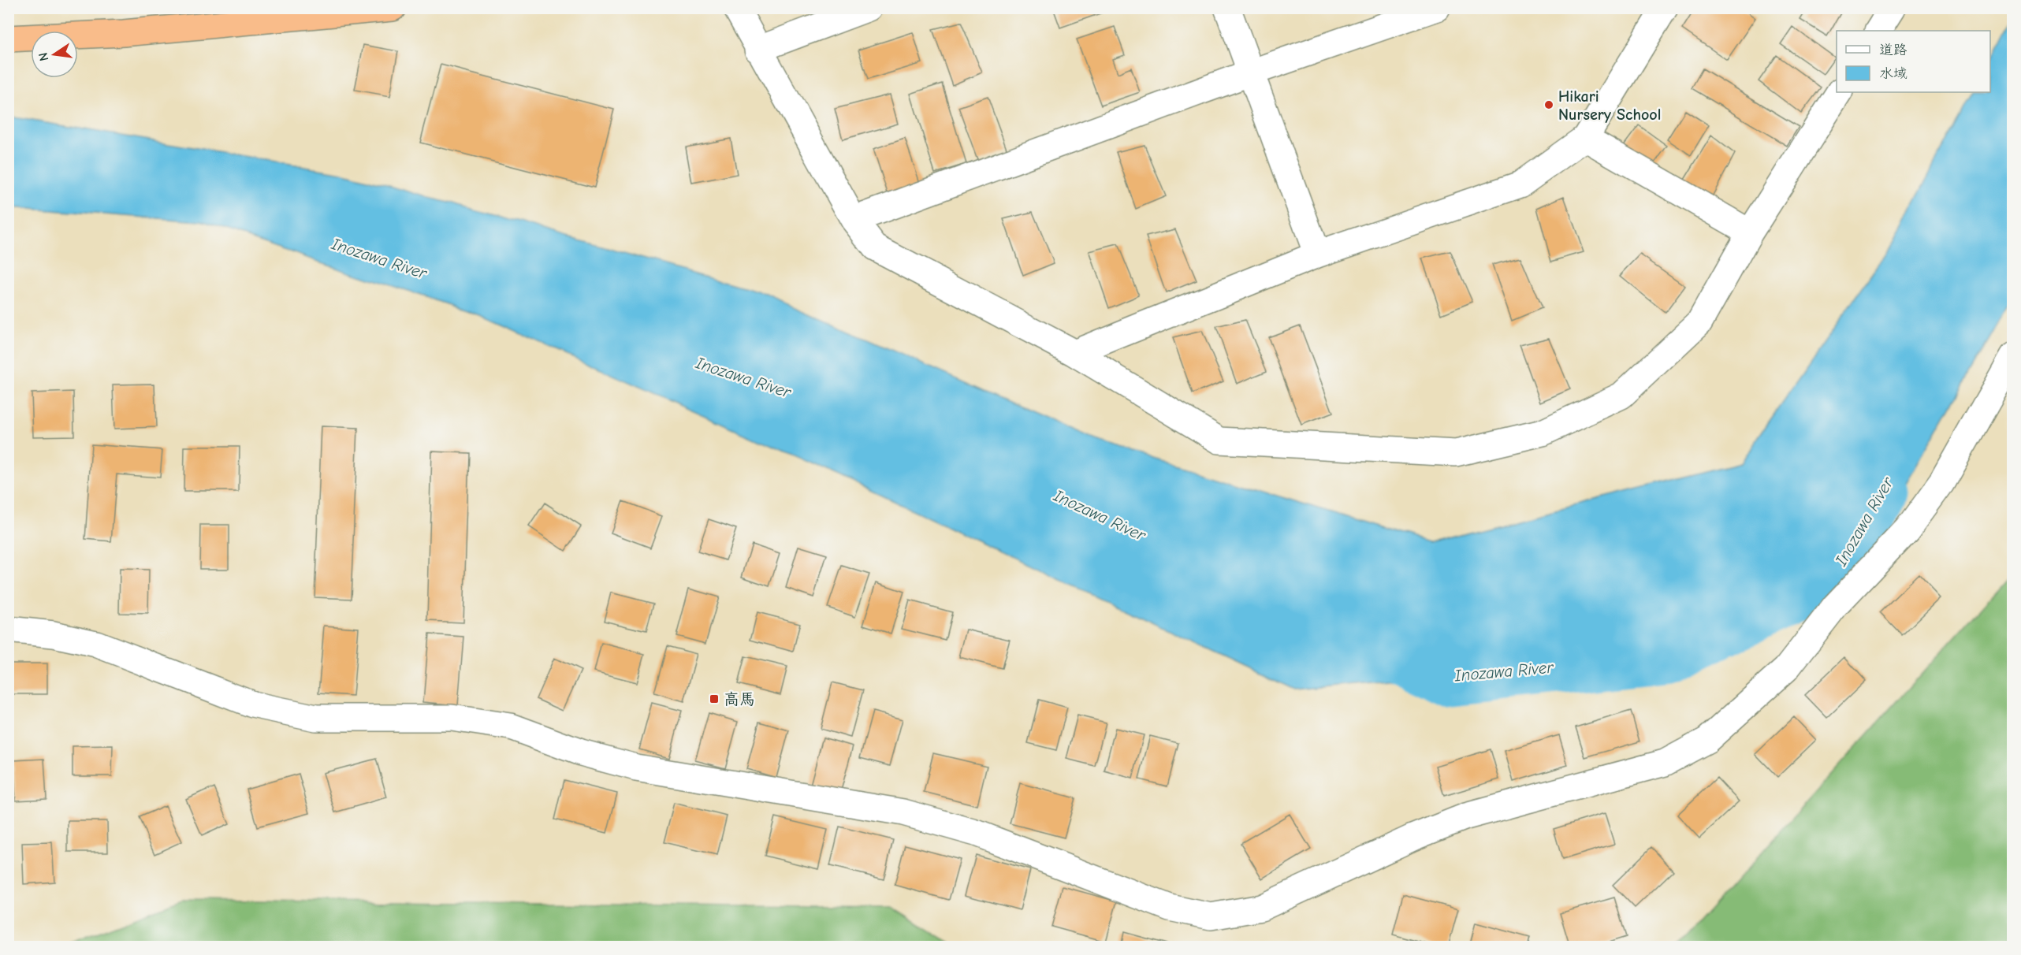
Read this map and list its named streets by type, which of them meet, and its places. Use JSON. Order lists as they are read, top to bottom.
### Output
{
  "water": ["Inozawa River"],
  "places": {
    "other": ["Hikari Nursery School"],
    "transit": ["高馬"]
  },
  "legend": ["道路", "水域"],
  "north": "left"
}
